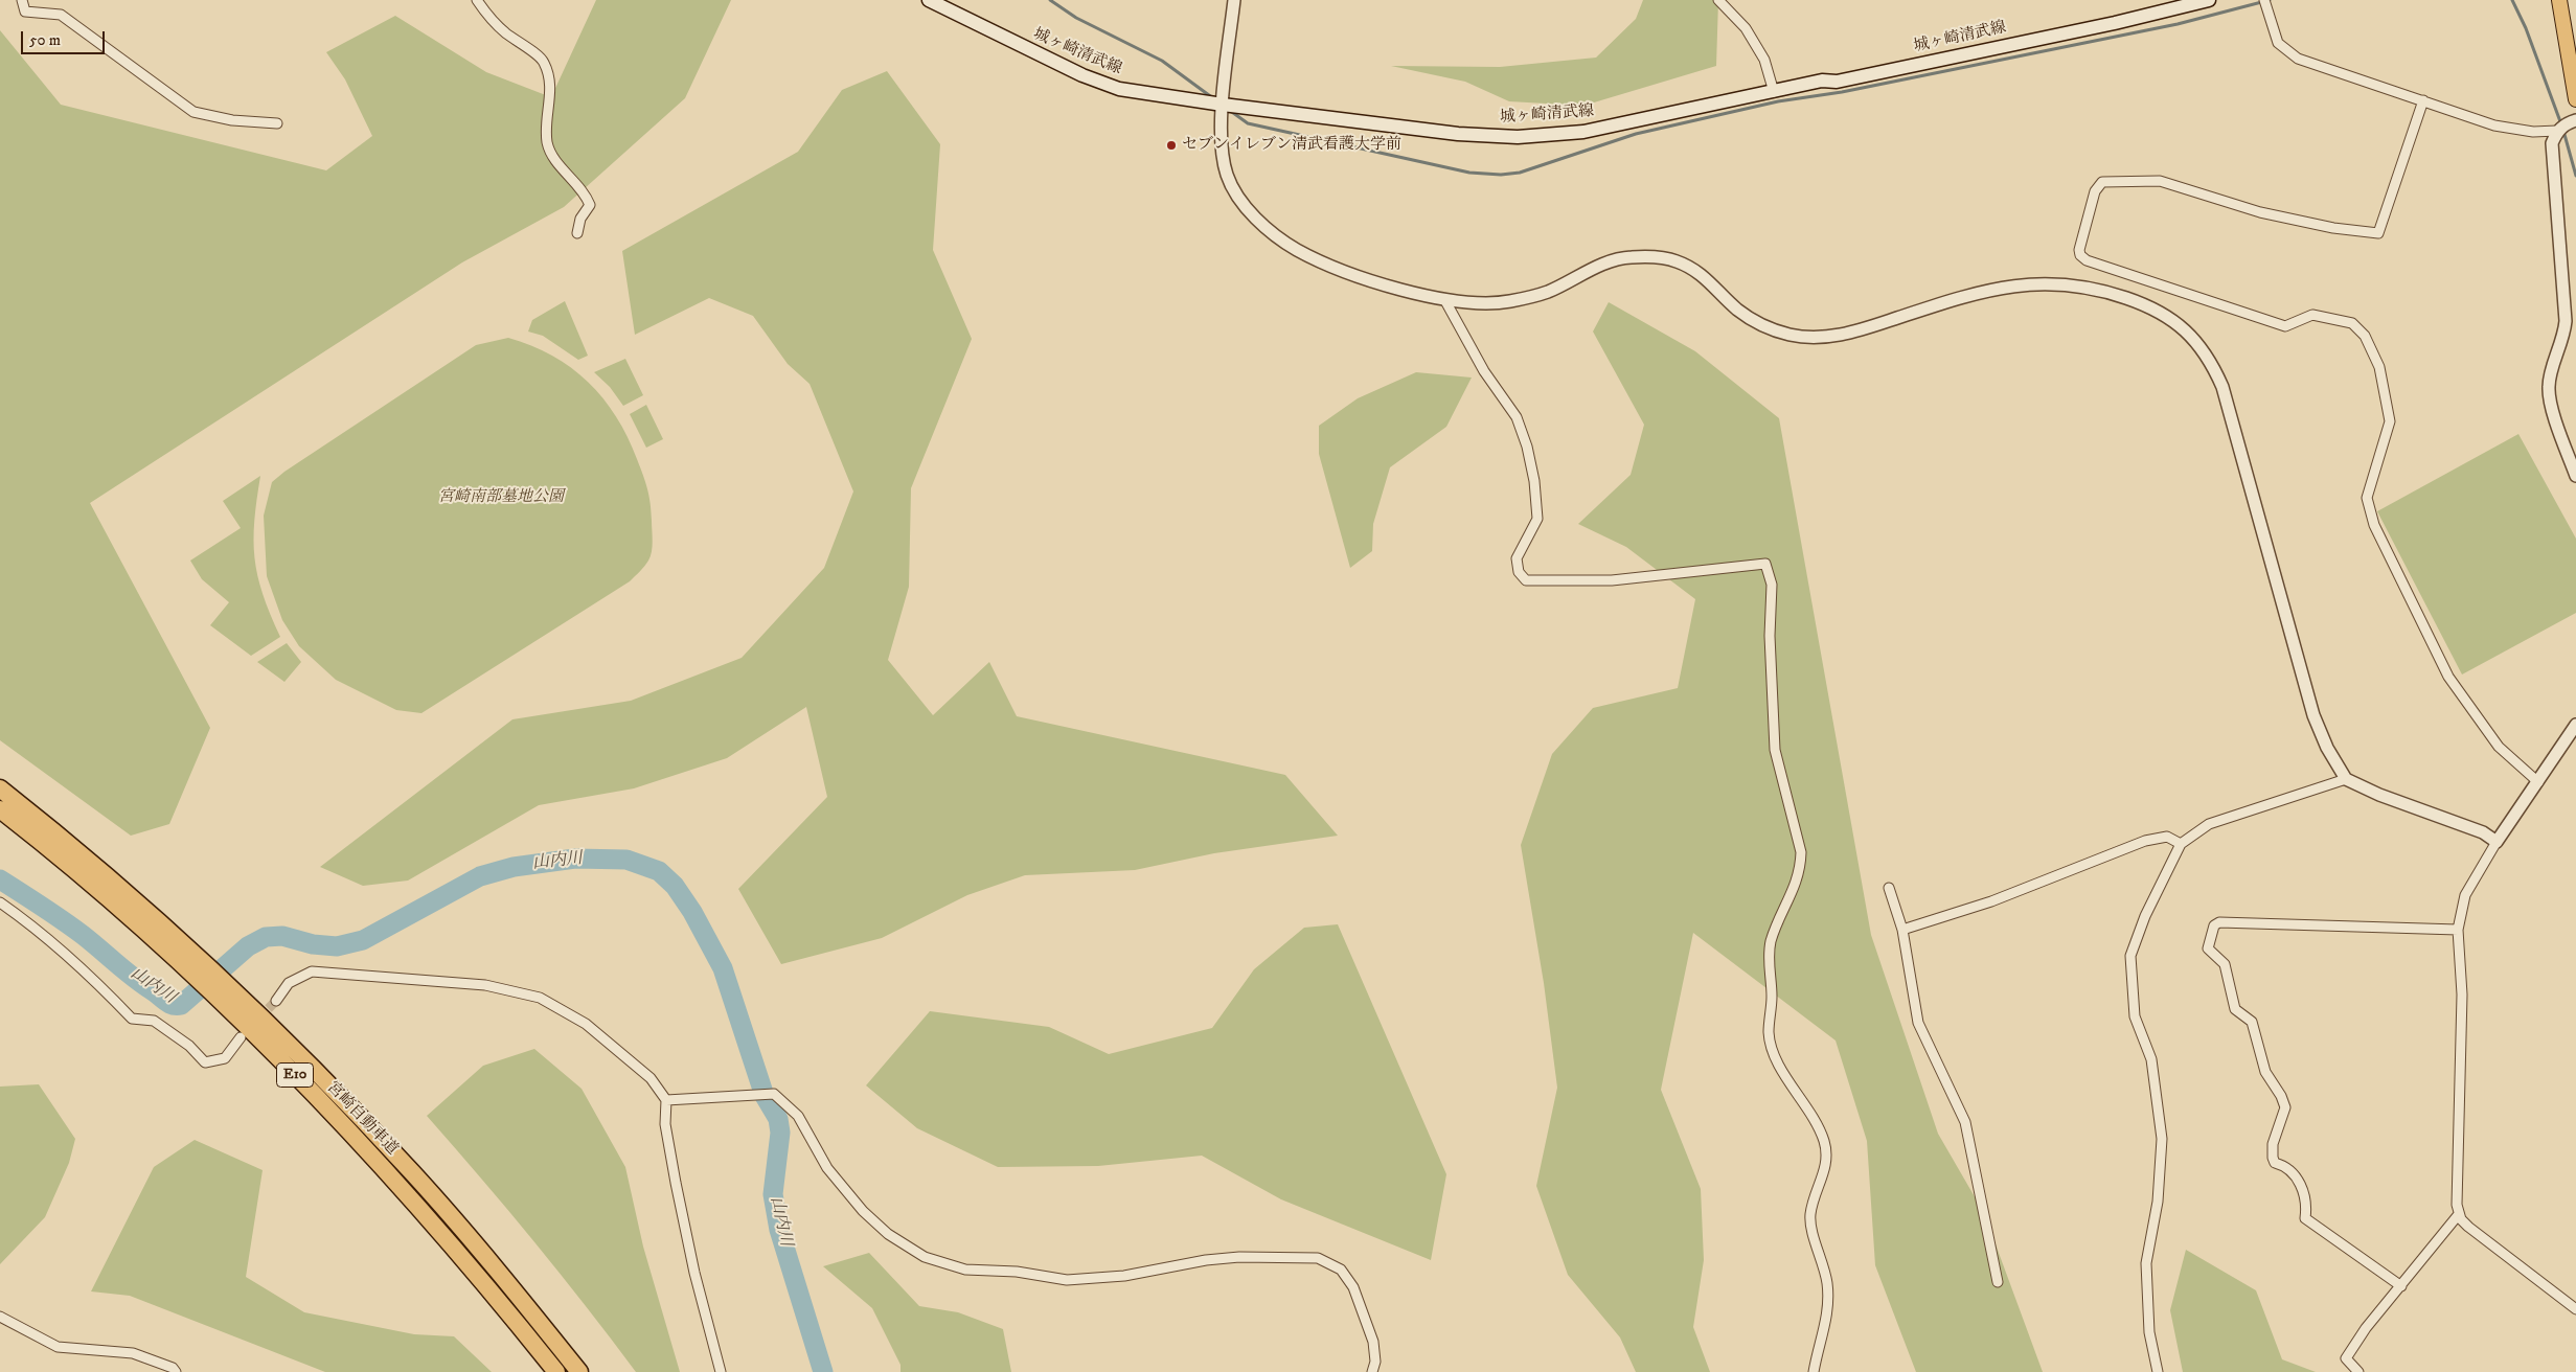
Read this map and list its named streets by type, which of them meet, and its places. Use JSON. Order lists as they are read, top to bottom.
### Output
{
  "streets": {
    "highway": ["E10", "宮崎自動車道"],
    "main road": ["城ヶ崎清武線"]
  },
  "water": ["山内川"],
  "parks": ["宮崎南部墓地公園"],
  "places": ["セブンイレブン清武看護大学前"],
  "scale_bar": "50 m"
}
